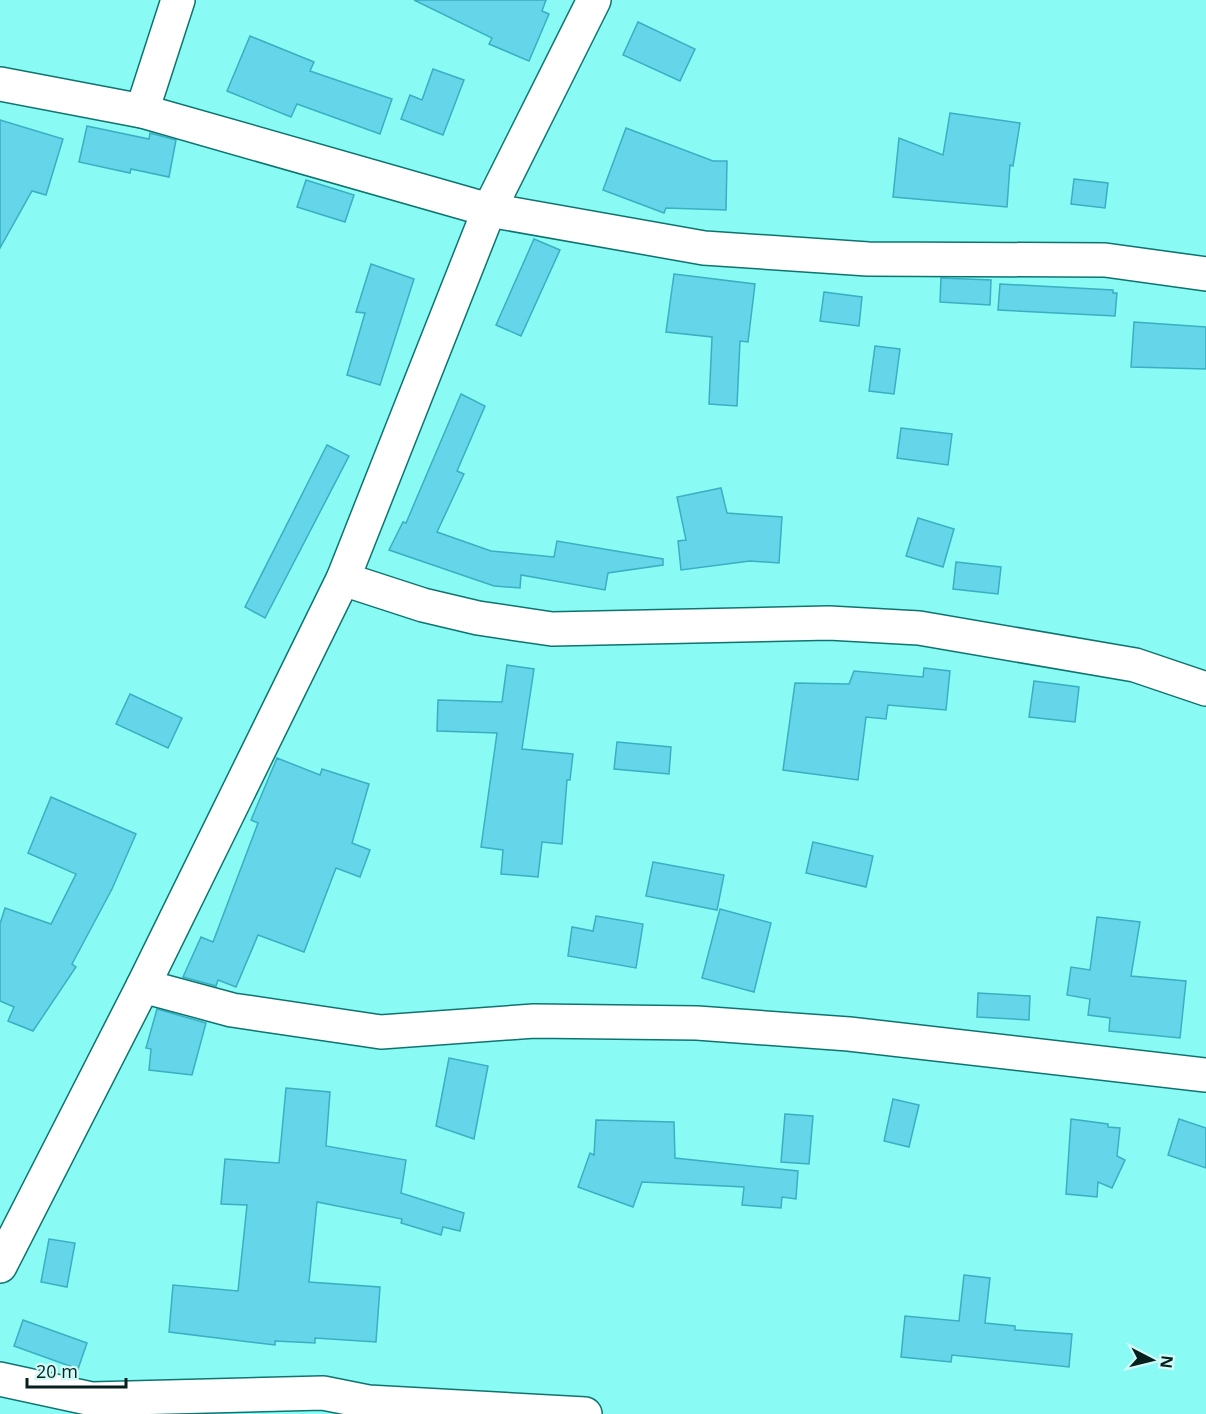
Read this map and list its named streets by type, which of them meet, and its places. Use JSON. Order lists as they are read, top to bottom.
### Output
{
  "scale_bar": "20 m",
  "north": "right"
}
